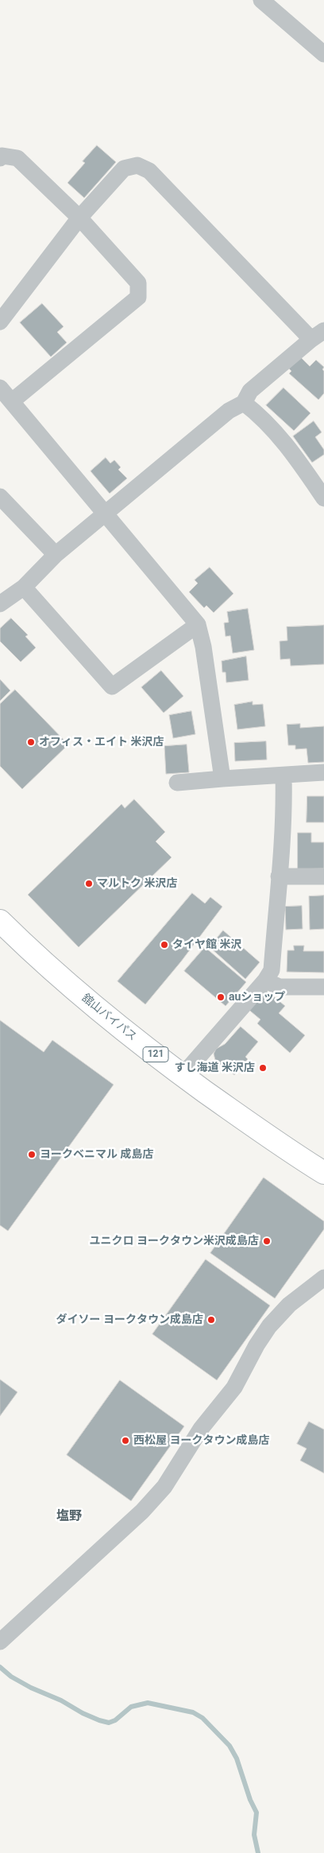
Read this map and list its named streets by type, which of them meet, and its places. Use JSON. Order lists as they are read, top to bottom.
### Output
{
  "streets": {
    "highway": ["舘山バイパス", "121"]
  },
  "districts": ["塩野"],
  "places": [
    "オフィス・エイト 米沢店",
    "マルトク 米沢店",
    "タイヤ館 米沢",
    "auショップ",
    "すし海道 米沢店",
    "ヨークベニマル 成島店",
    "ユニクロ ヨークタウン米沢成島店",
    "ダイソー ヨークタウン成島店",
    "西松屋 ヨークタウン成島店"
  ]
}
